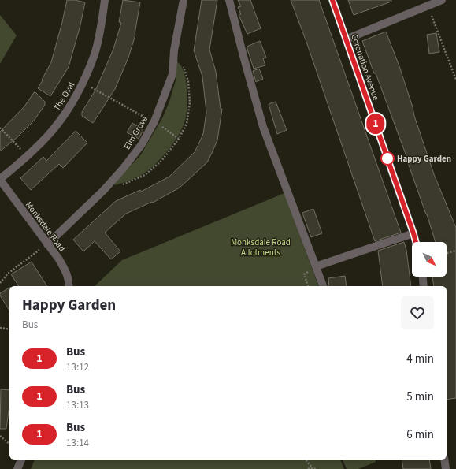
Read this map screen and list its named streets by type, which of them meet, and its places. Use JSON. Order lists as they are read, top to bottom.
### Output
{
  "streets": {
    "street": [
      "Coronation Avenue",
      "The Oval",
      "Elm Grove",
      "Monksdale Road"
    ]
  },
  "crossings": [
    ["The Oval", "Monksdale Road"],
    ["Elm Grove", "Monksdale Road"]
  ],
  "parks": ["Monksdale Road Allotments"],
  "places": ["Happy Garden"],
  "lines": ["bus line 1"],
  "north": "bottom right",
  "page": {
    "on_map": "1",
    "heading": ["Happy Garden", "Bus"],
    "list": [
      {
        "mark": "1",
        "name": "Bus",
        "note": "13:12",
        "value": "4 min"
      },
      {
        "mark": "1",
        "name": "Bus",
        "note": "13:13",
        "value": "5 min"
      },
      {
        "mark": "1",
        "name": "Bus",
        "note": "13:14",
        "value": "6 min"
      }
    ]
  }
}
